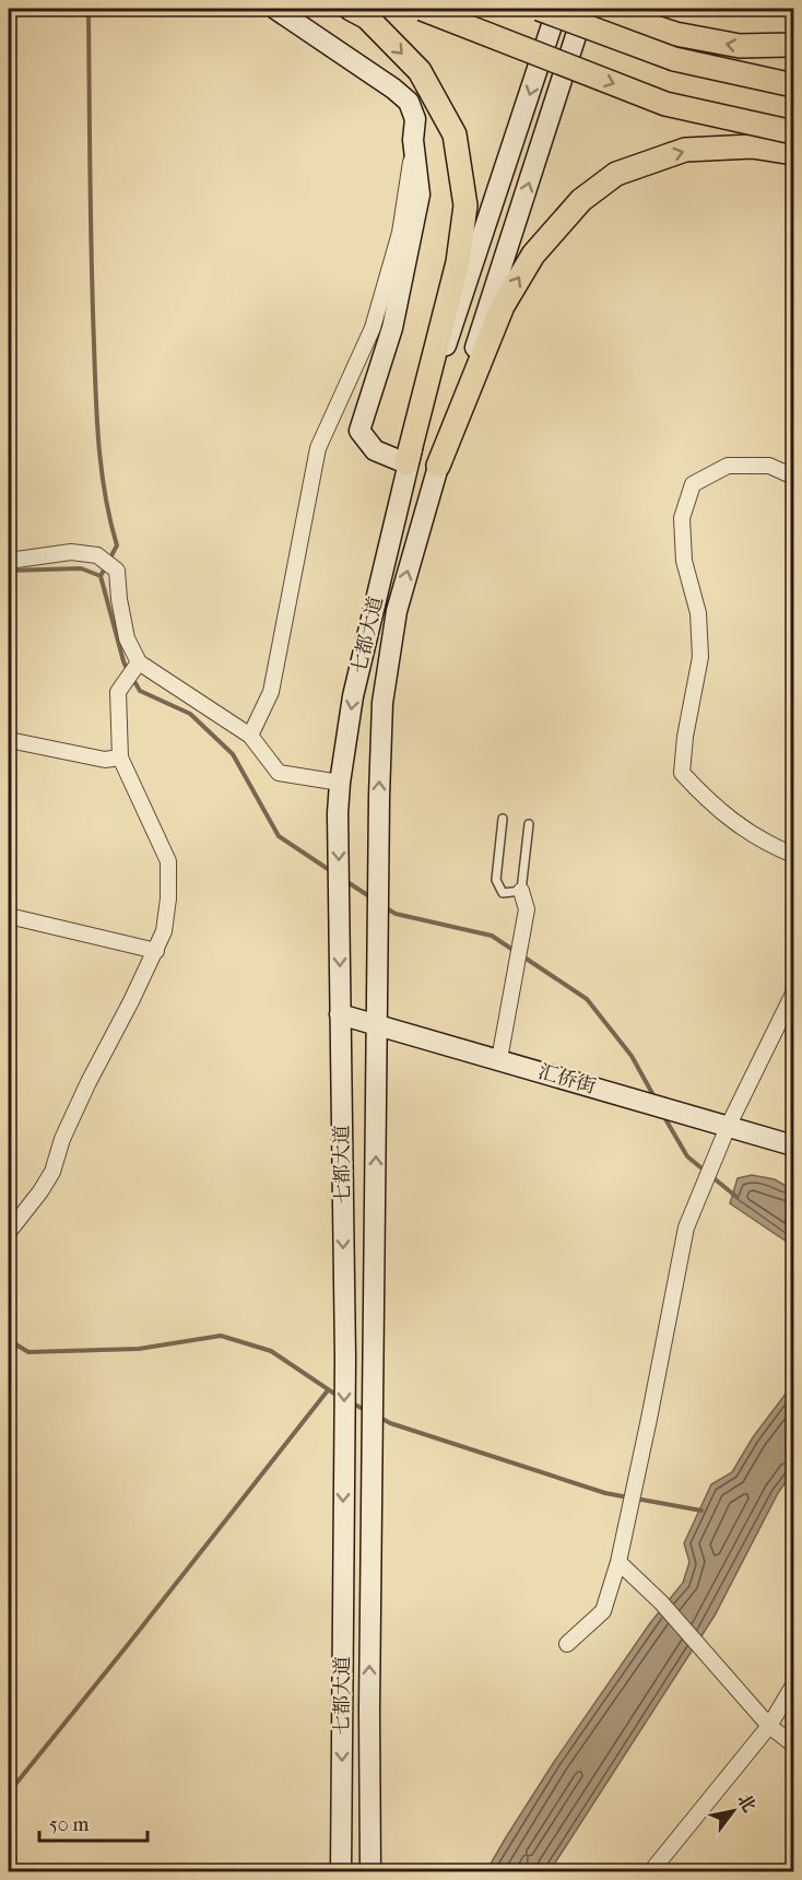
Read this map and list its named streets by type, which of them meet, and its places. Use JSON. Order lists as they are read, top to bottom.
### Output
{
  "streets": {
    "main road": ["七都大道", "汇侨街"]
  },
  "crossings": [
    ["七都大道", "汇侨街"]
  ],
  "scale_bar": "50 m",
  "north": "top right"
}
